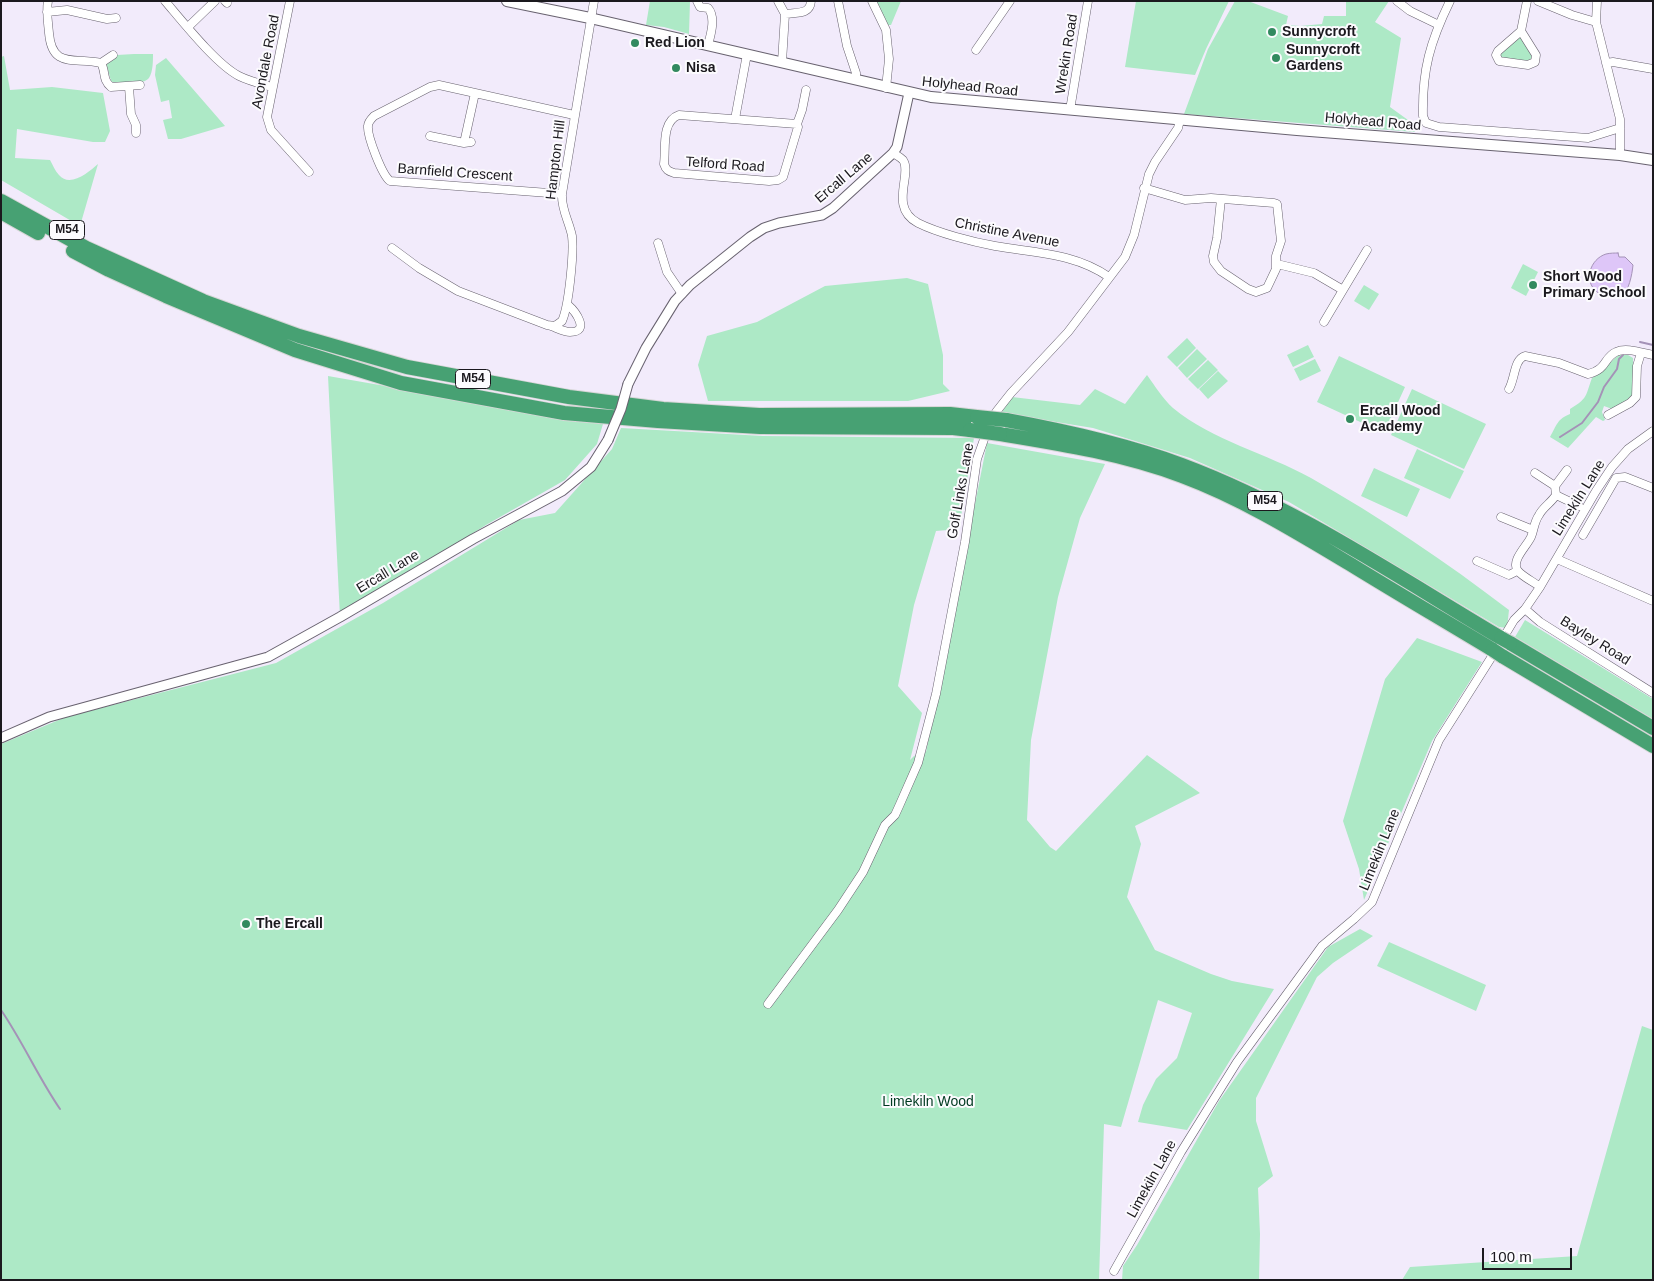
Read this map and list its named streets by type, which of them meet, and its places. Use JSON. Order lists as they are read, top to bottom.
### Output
{
  "streets": {
    "highway": ["M54"],
    "main road": ["Holyhead Road"],
    "street": [
      "Wrekin Road",
      "Avondale Road",
      "Hampton Hill",
      "Telford Road",
      "Barnfield Crescent",
      "Ercall Lane",
      "Christine Avenue",
      "Golf Links Lane",
      "Limekiln Lane",
      "Bayley Road"
    ]
  },
  "crossings": [
    ["Wrekin Road", "Holyhead Road"],
    ["Holyhead Road", "Hampton Hill"],
    ["Holyhead Road", "Ercall Lane"],
    ["Holyhead Road", "Golf Links Lane"],
    ["Hampton Hill", "Barnfield Crescent"],
    ["Ercall Lane", "Christine Avenue"],
    ["Christine Avenue", "Golf Links Lane"],
    ["Limekiln Lane", "Bayley Road"]
  ],
  "parks": ["Limekiln Wood"],
  "places": [
    "Sunnycroft",
    "Red Lion",
    "Sunnycroft Gardens",
    "Nisa",
    "Short Wood Primary School",
    "Ercall Wood Academy",
    "The Ercall"
  ],
  "scale_bar": "100 m"
}
